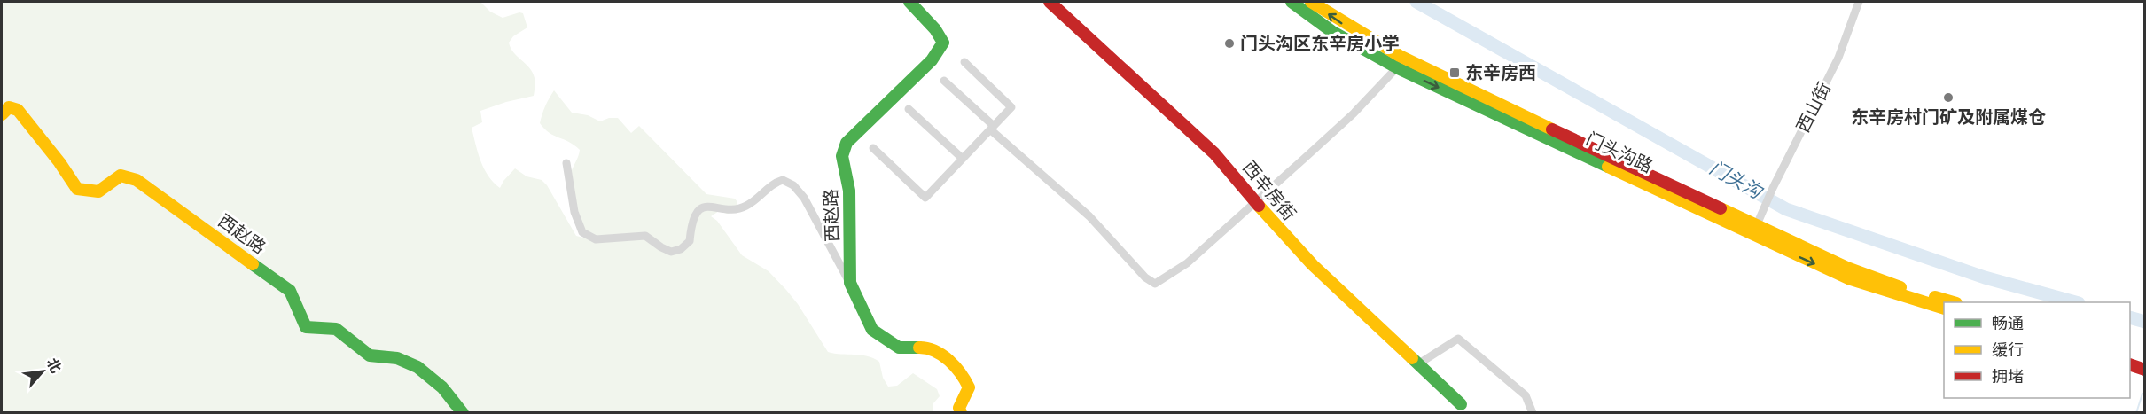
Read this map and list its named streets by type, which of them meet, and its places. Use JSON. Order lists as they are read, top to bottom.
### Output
{
  "streets": {
    "street": [
      "西山街",
      "门头沟路",
      "西辛房街",
      "西赵路"
    ]
  },
  "crossings": [
    ["西山街", "门头沟路"]
  ],
  "water": ["门头沟"],
  "places": {
    "other": ["门头沟区东辛房小学", "东辛房村门矿及附属煤仓"],
    "transit": ["东辛房西"]
  },
  "legend": ["畅通", "缓行", "拥堵"],
  "north": "top right"
}
